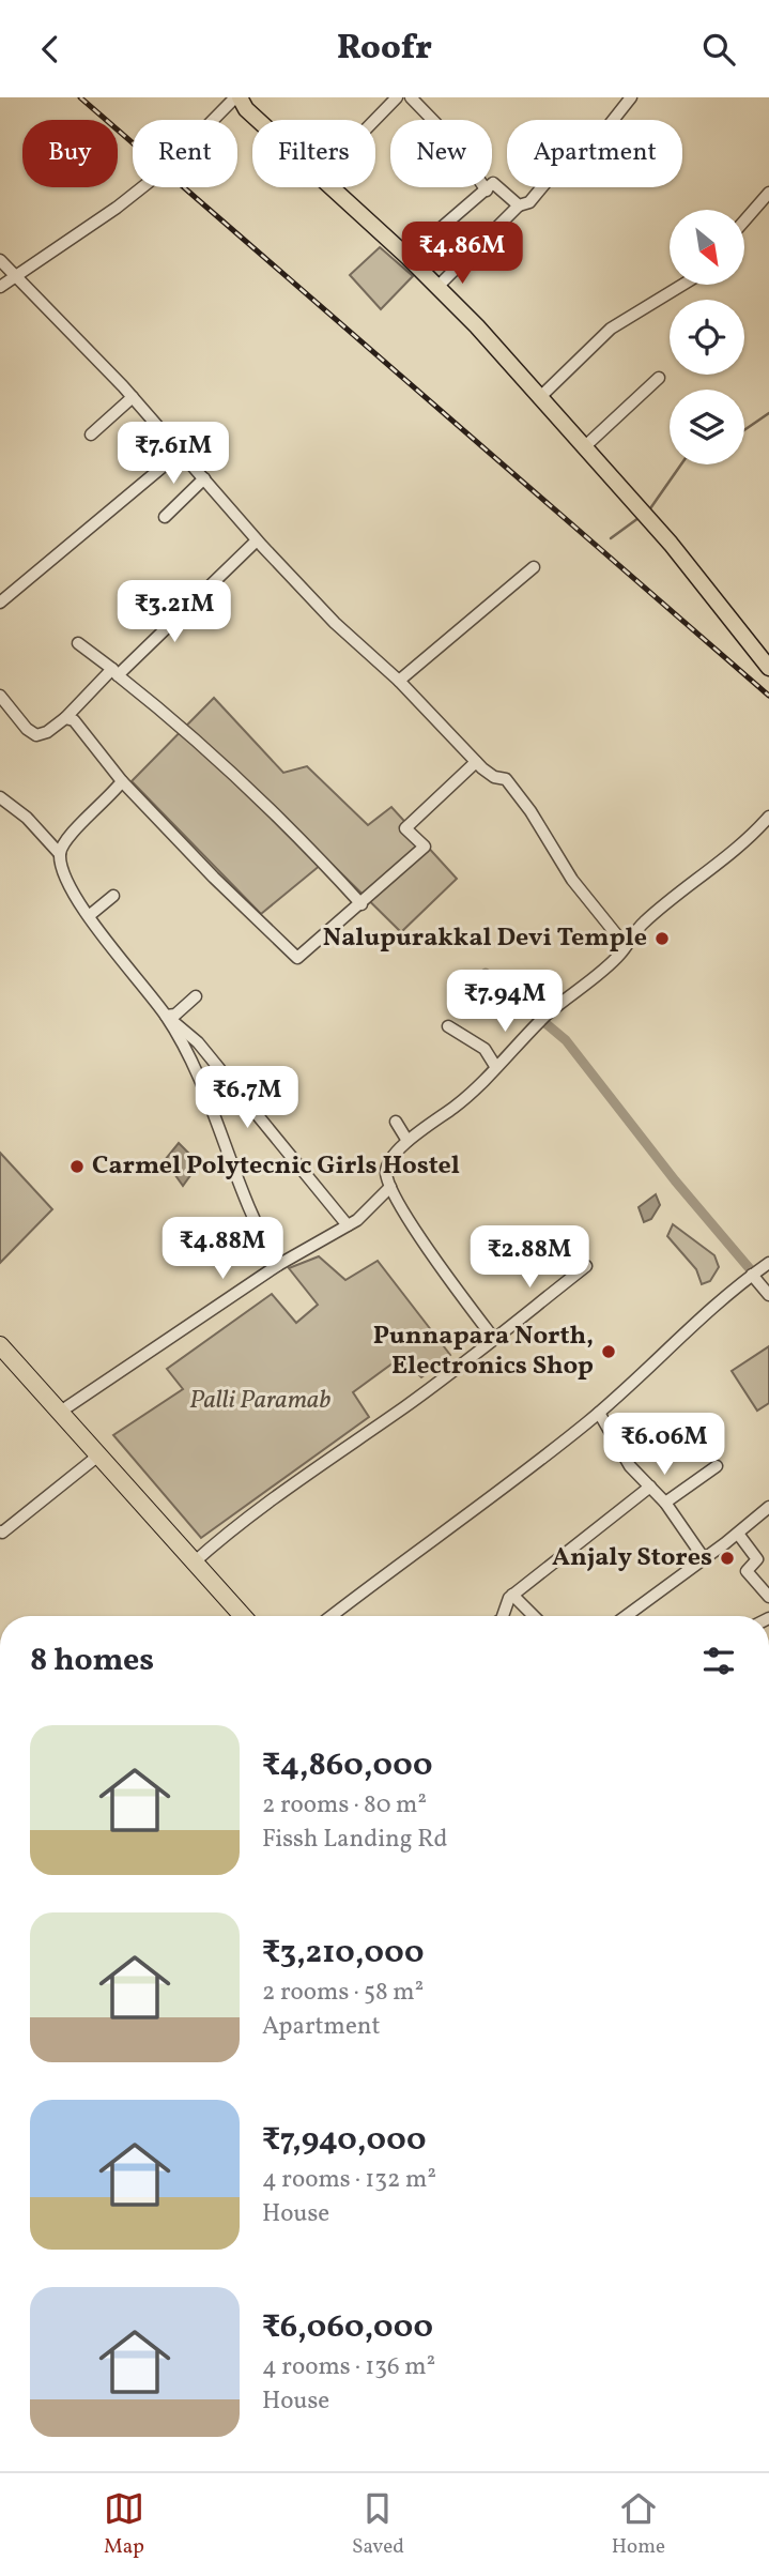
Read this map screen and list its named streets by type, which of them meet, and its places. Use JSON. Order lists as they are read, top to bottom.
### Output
{
  "parks": ["Palli Paramab"],
  "places": [
    "Nalupurakkal Devi Temple",
    "Carmel Polytecnic Girls Hostel",
    "Punnapara North, Electronics Shop",
    "Anjaly Stores"
  ],
  "north": "bottom right",
  "page": {
    "header": "Roofr",
    "chip": [
      "Buy",
      "Rent",
      "Filters",
      "New",
      "Apartment"
    ],
    "price": [
      "₹4.86M",
      "₹7.61M",
      "₹3.21M",
      "₹7.94M",
      "₹6.7M",
      "₹4.88M",
      "₹2.88M",
      "₹6.06M"
    ],
    "heading": "8 homes",
    "list": [
      {
        "name": "₹4,860,000",
        "note": "2 rooms · 80 m² · Fissh Landing Rd"
      },
      {
        "name": "₹3,210,000",
        "note": "2 rooms · 58 m² · Apartment"
      },
      {
        "name": "₹7,940,000",
        "note": "4 rooms · 132 m² · House"
      },
      {
        "name": "₹6,060,000",
        "note": "4 rooms · 136 m² · House"
      }
    ],
    "tabs": ["Map", "Saved", "Home"]
  }
}
